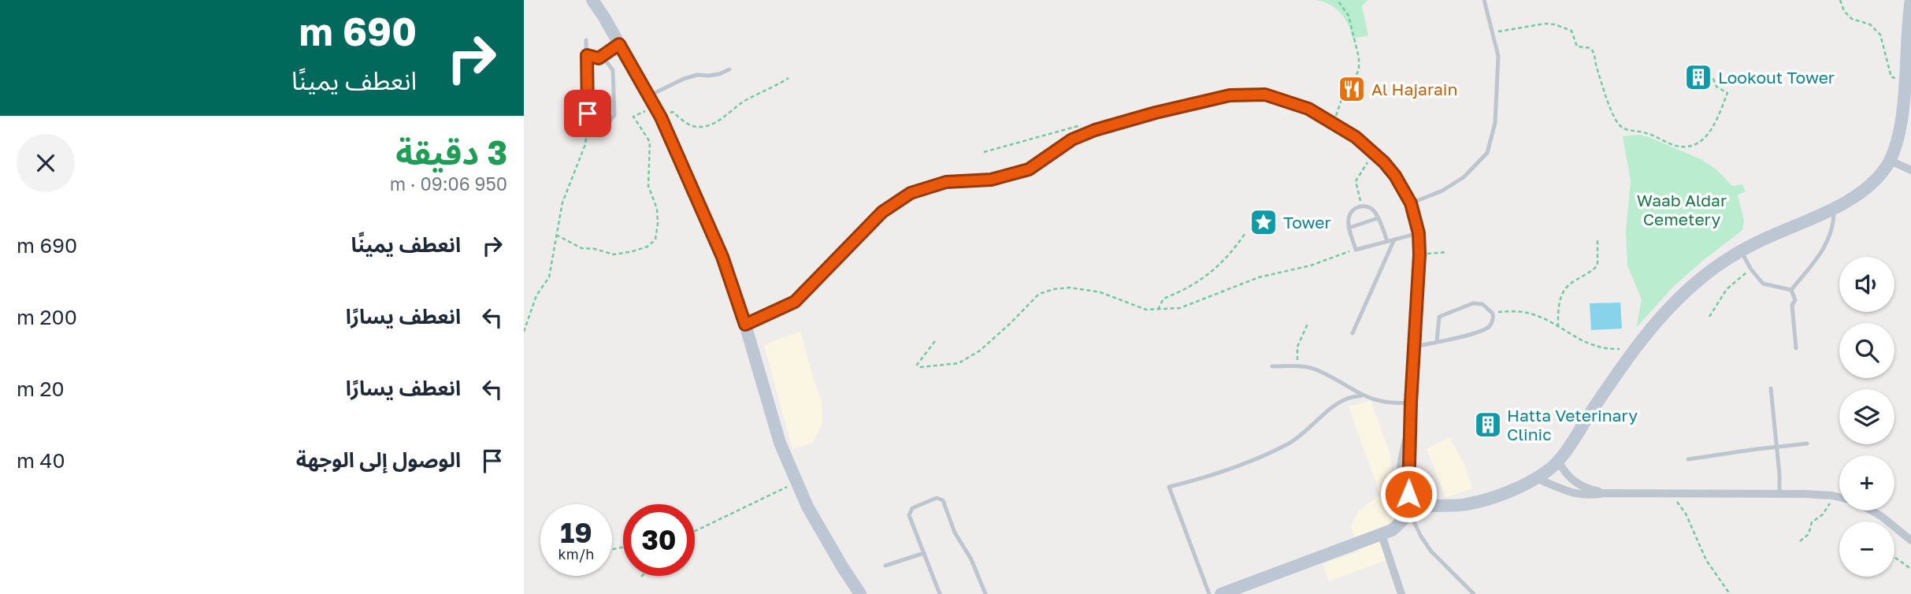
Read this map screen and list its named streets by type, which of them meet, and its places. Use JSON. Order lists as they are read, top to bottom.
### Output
{
  "parks": ["Waab Aldar Cemetery"],
  "places": {
    "building": ["Lookout Tower", "Hatta Veterinary Clinic"],
    "restaurant": ["Al Hajarain"],
    "place": ["Tower"]
  },
  "page": {
    "turn": ["690 m", "انعطف يمينًا"],
    "heading": ["3 دقيقة", "950 m · 09:06"],
    "list": [
      {
        "name": "انعطف يمينًا",
        "value": "690 m"
      },
      {
        "name": "انعطف يسارًا",
        "value": "200 m"
      },
      {
        "name": "انعطف يسارًا",
        "value": "20 m"
      },
      {
        "name": "الوصول إلى الوجهة",
        "value": "40 m"
      }
    ],
    "map_buttons": ["+", "−"],
    "speed": "19 km/h",
    "limit": "30"
  }
}
